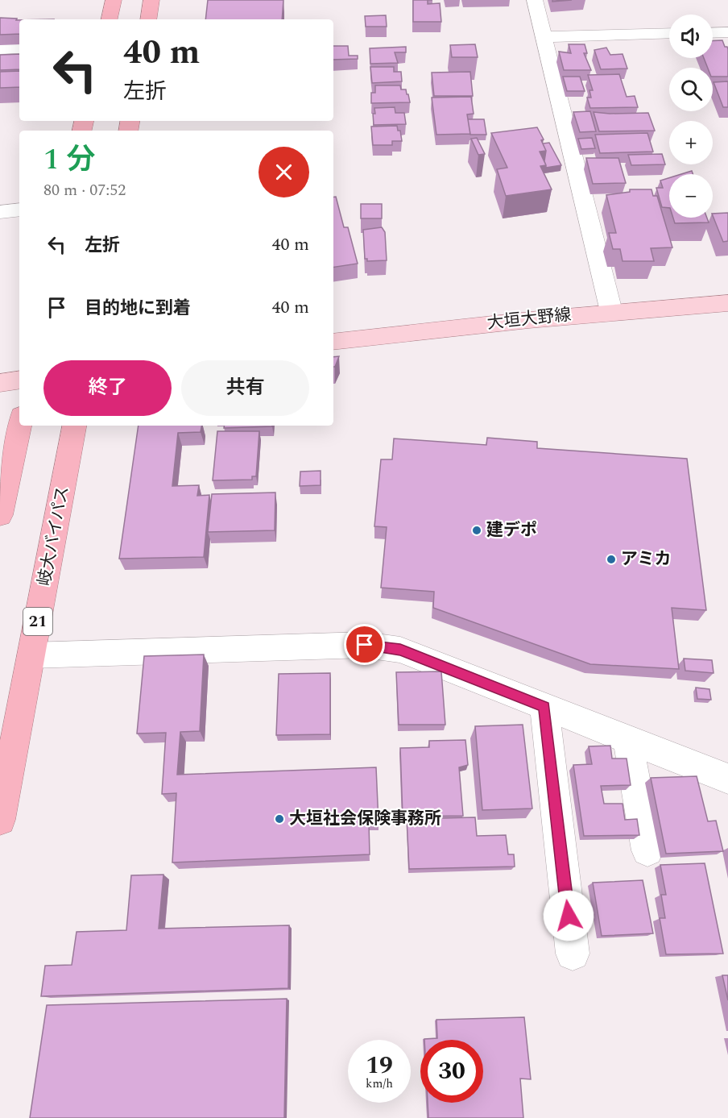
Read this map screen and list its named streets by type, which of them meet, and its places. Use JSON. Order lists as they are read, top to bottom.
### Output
{
  "streets": {
    "highway": ["岐大バイパス", "21"],
    "main road": ["大垣大野線"]
  },
  "places": ["建デポ", "アミカ", "大垣社会保険事務所"],
  "page": {
    "map_buttons": ["+", "−"],
    "turn": ["40 m", "左折"],
    "heading": ["1 分", "80 m · 07:52"],
    "list": [
      {
        "name": "左折",
        "value": "40 m"
      },
      {
        "name": "目的地に到着",
        "value": "40 m"
      }
    ],
    "buttons": ["終了", "共有"],
    "speed": "19 km/h",
    "limit": "30"
  }
}
